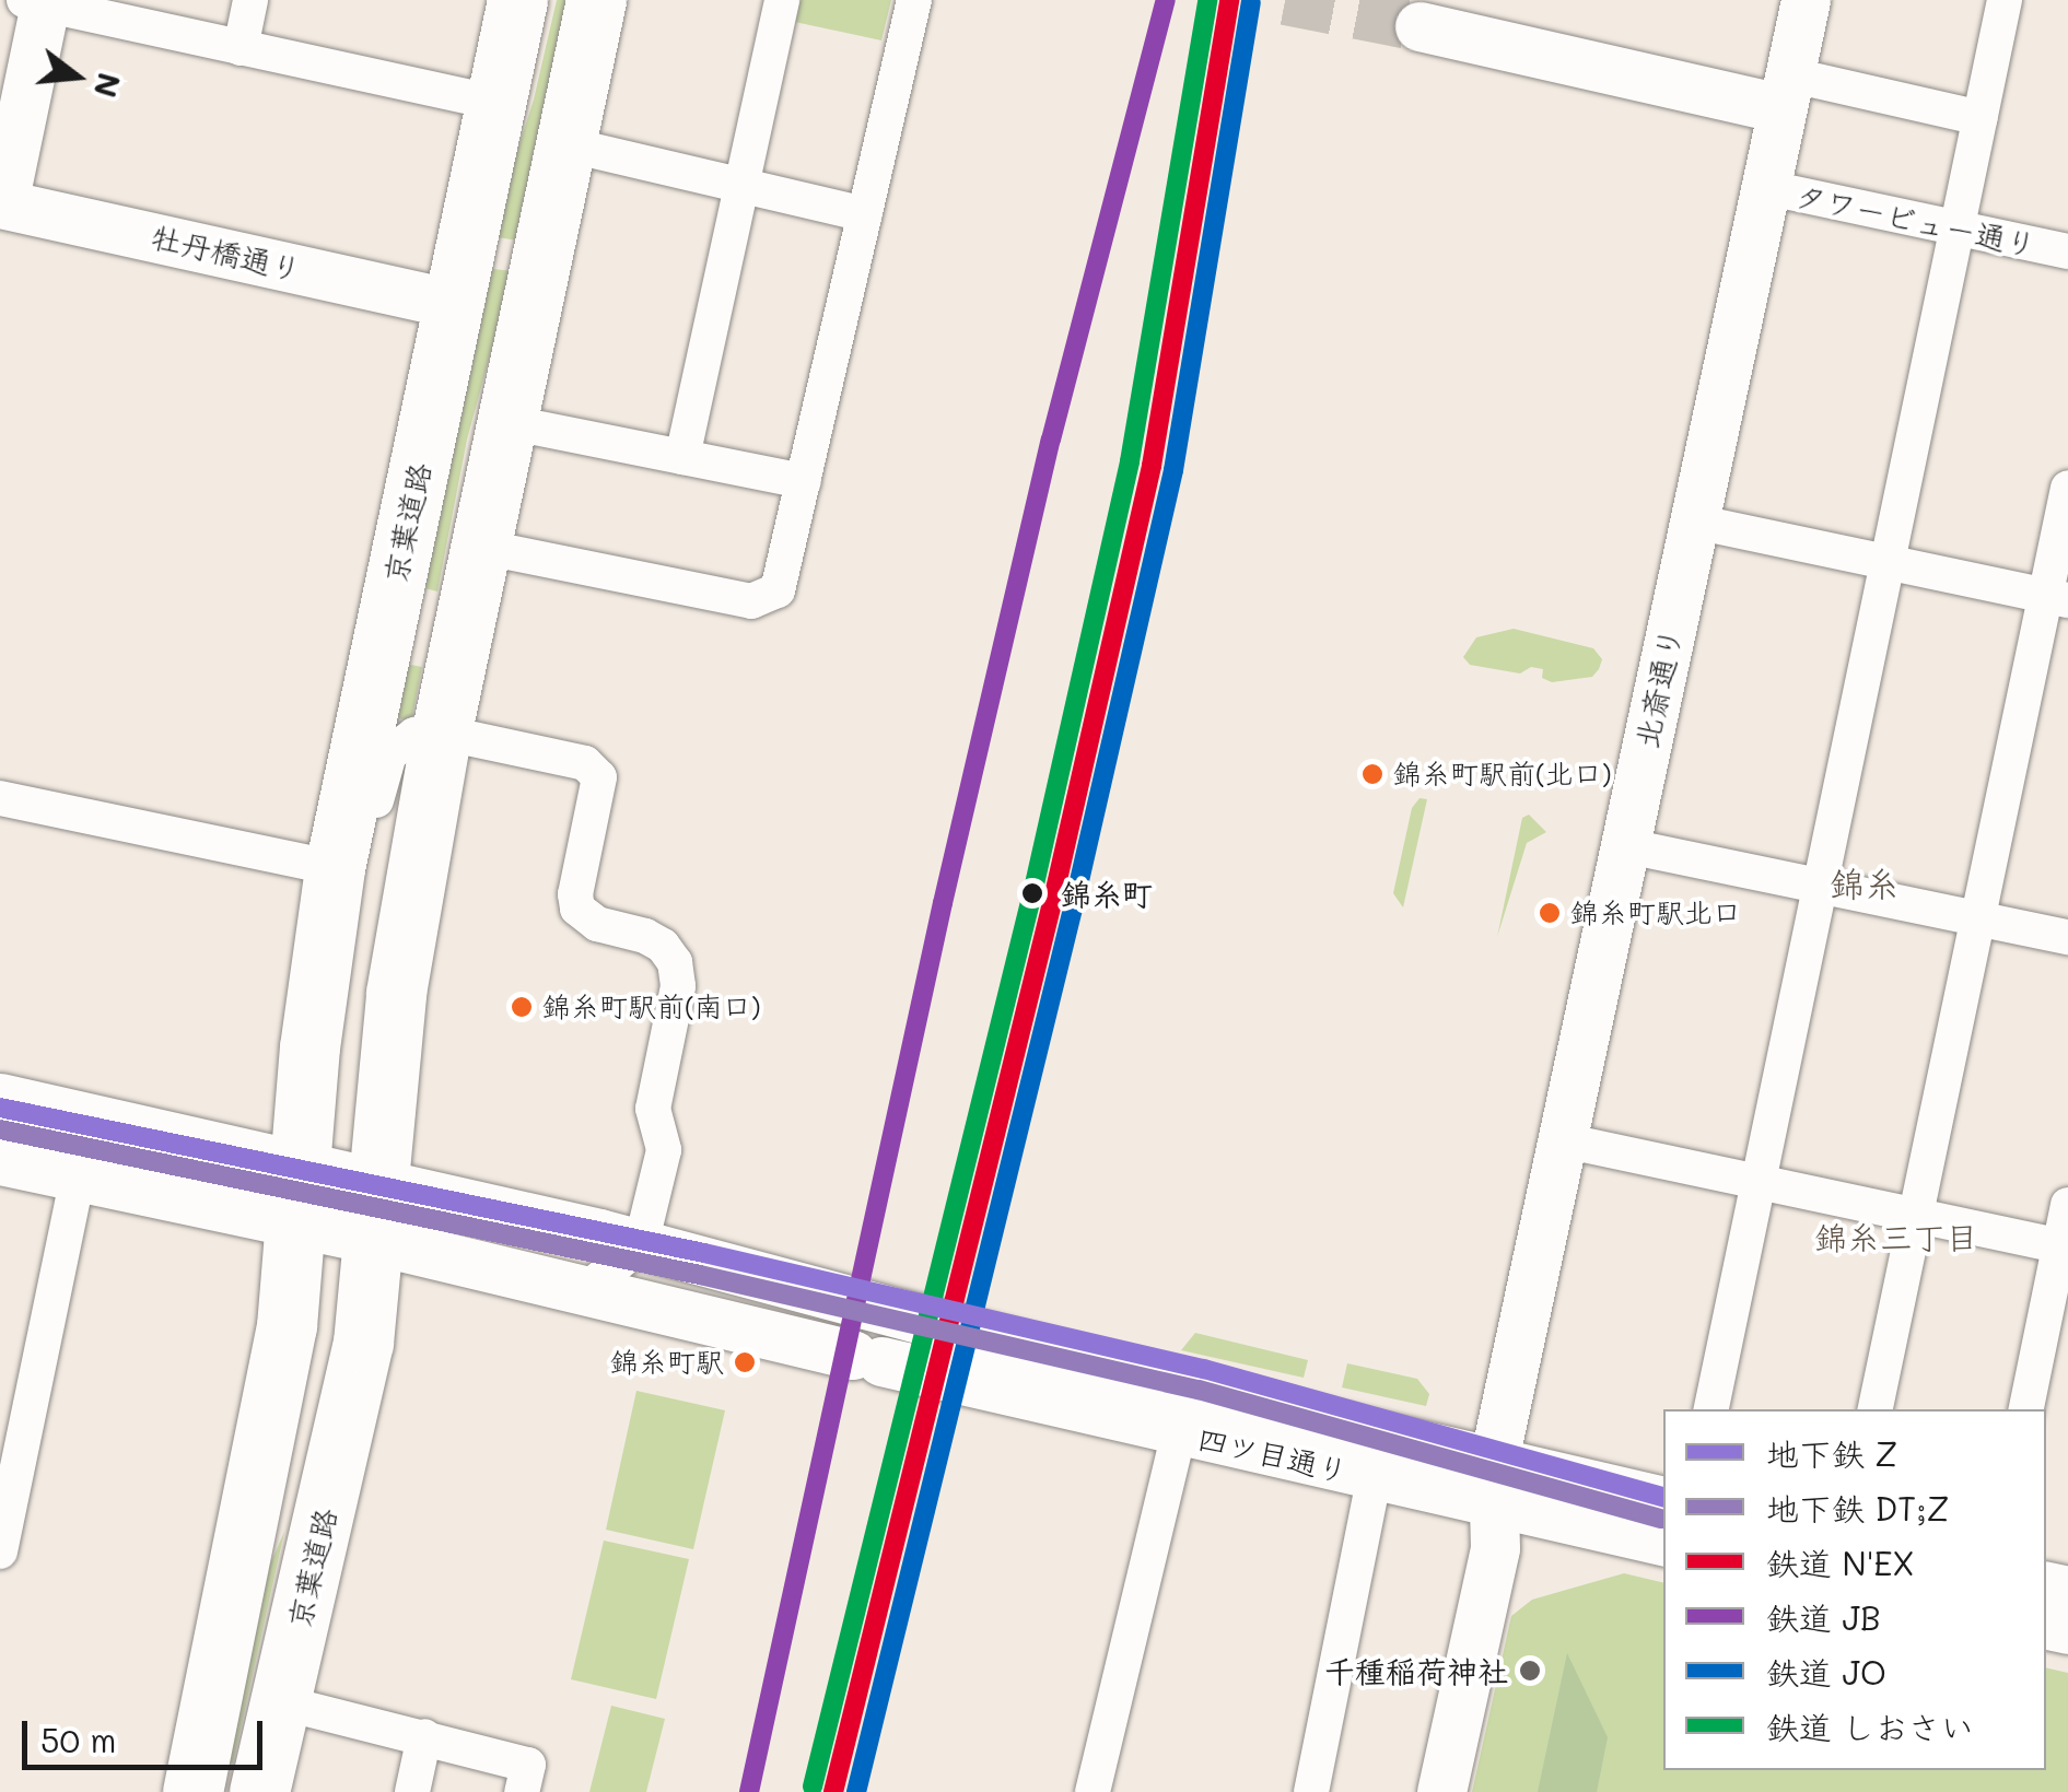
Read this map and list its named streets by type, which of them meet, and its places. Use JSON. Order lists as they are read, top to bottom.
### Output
{
  "streets": {
    "highway": ["京葉道路"],
    "main road": ["牡丹橋通り", "北斎通り", "四ツ目通り"],
    "street": ["タワービュー通り"]
  },
  "crossings": [
    ["タワービュー通り", "北斎通り"],
    ["牡丹橋通り", "京葉道路"],
    ["京葉道路", "四ツ目通り"],
    ["北斎通り", "四ツ目通り"]
  ],
  "districts": ["錦糸", "錦糸三丁目"],
  "places": [
    "錦糸町駅前(北口)",
    "錦糸町",
    "錦糸町駅北口",
    "錦糸町駅前(南口)",
    "錦糸町駅",
    "千種稲荷神社"
  ],
  "lines": [
    "rail line N'EX",
    "rail line JB",
    "rail line しおさい",
    "rail line JO",
    "metro line Z",
    "metro line DT;Z"
  ],
  "legend": [
    "地下鉄 Z",
    "地下鉄 DT;Z",
    "鉄道 N'EX",
    "鉄道 JB",
    "鉄道 JO",
    "鉄道 しおさい"
  ],
  "scale_bar": "50 m",
  "north": "right"
}
